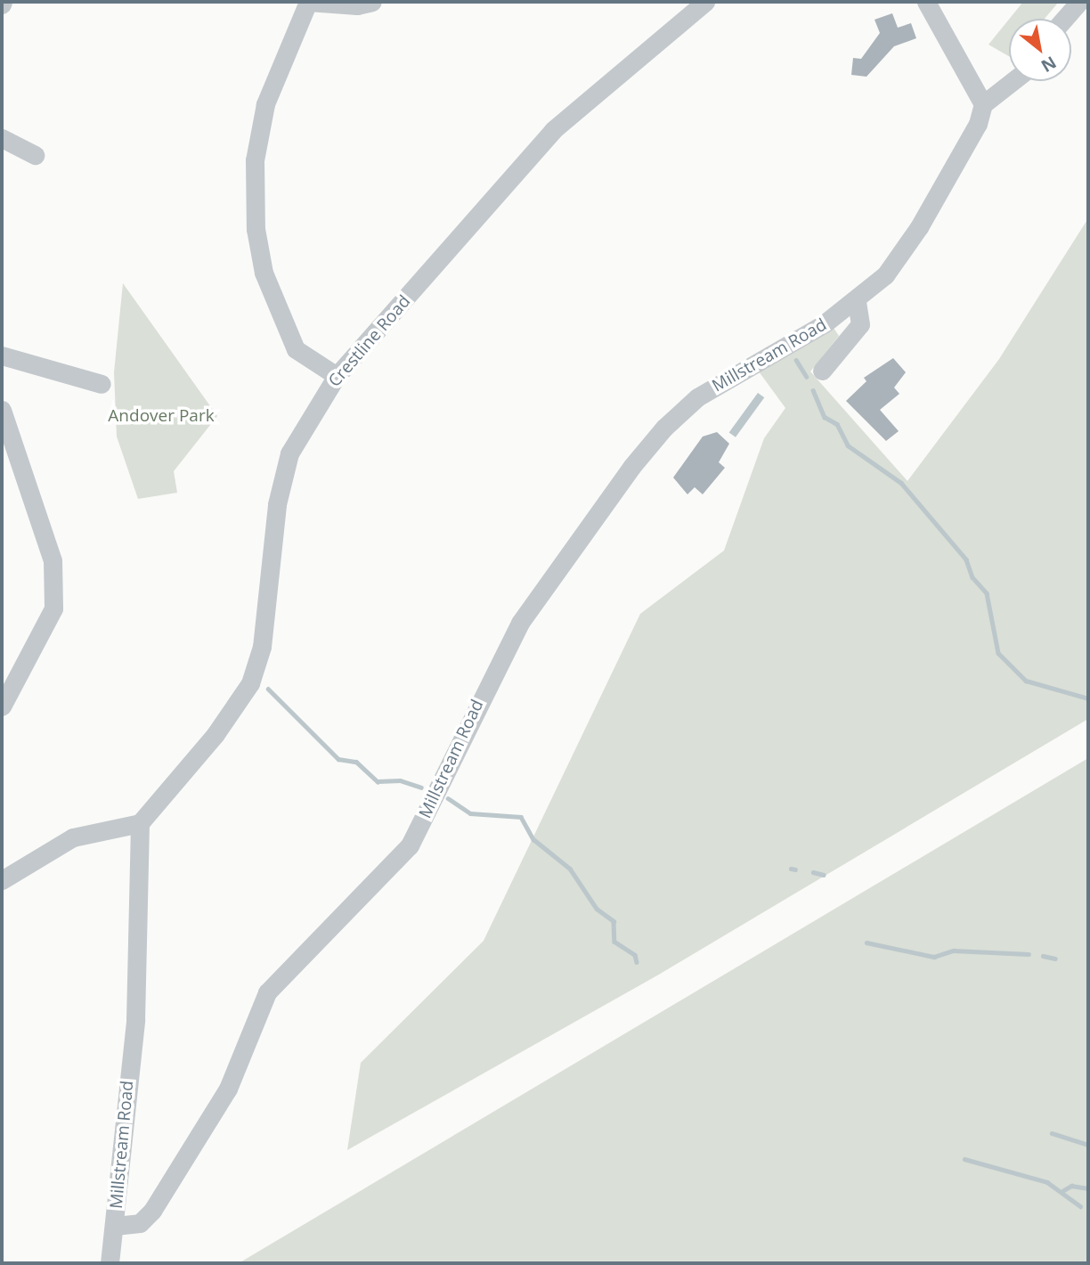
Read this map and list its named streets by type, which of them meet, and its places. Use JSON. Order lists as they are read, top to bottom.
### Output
{
  "streets": {
    "street": ["Crestline Road", "Millstream Road"]
  },
  "crossings": [
    ["Crestline Road", "Millstream Road"]
  ],
  "parks": ["Andover Park"],
  "north": "bottom right"
}
